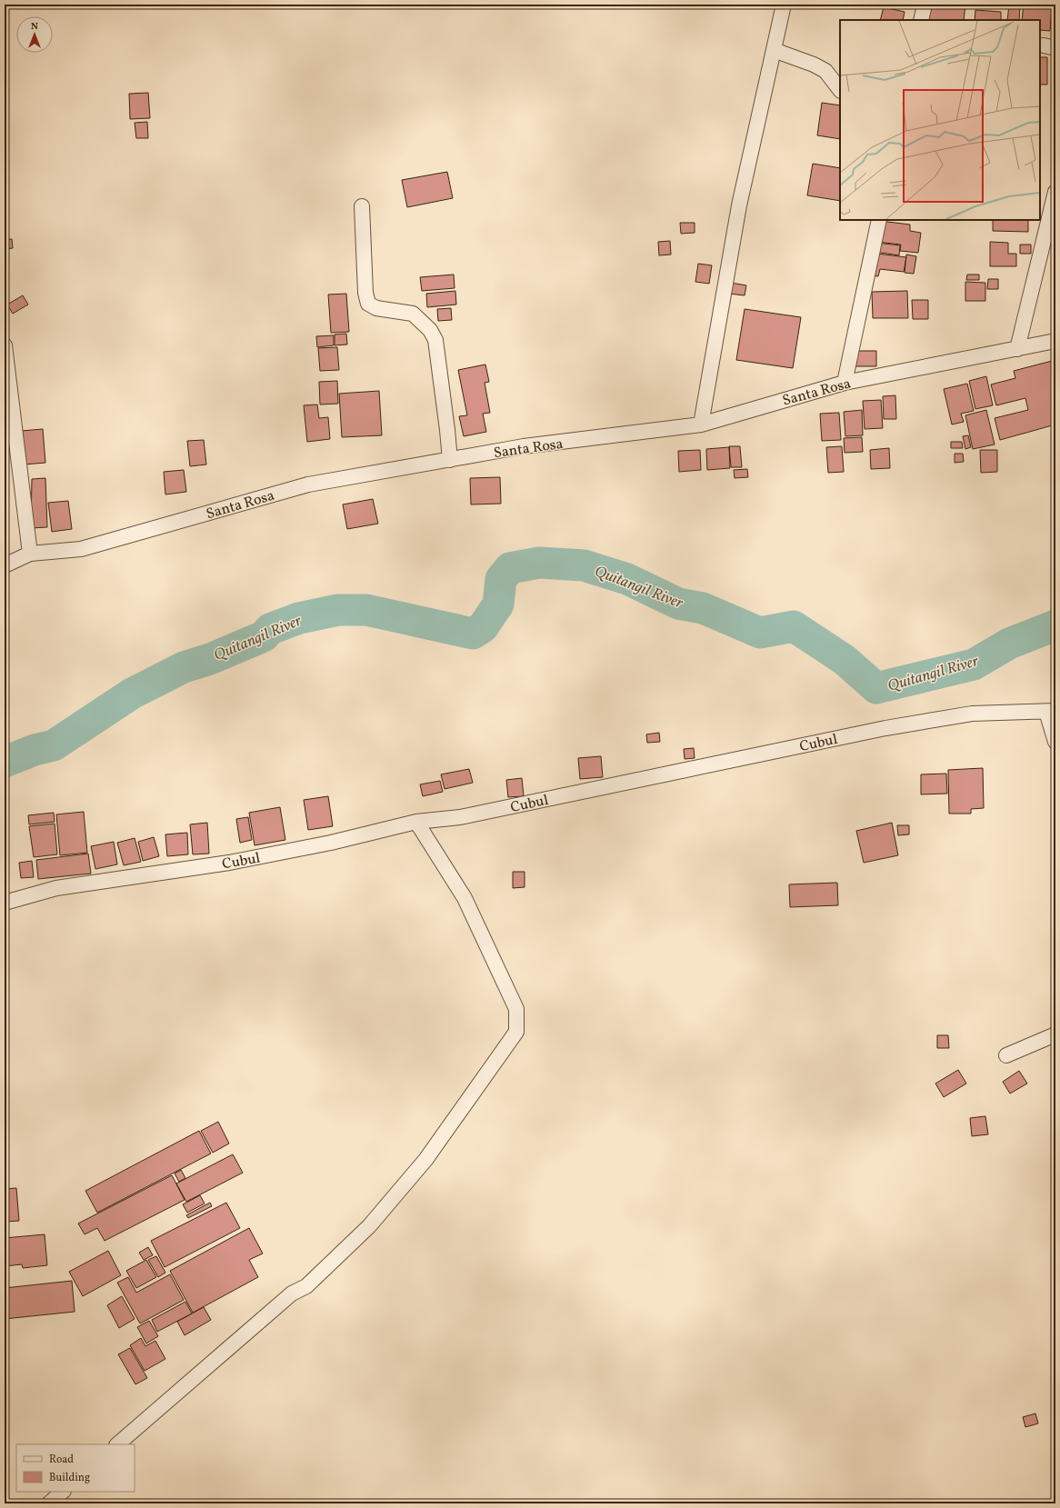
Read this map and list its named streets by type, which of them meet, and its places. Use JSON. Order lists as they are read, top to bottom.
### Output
{
  "streets": {
    "street": ["Santa Rosa", "Cubul"]
  },
  "water": ["Quitangil River"],
  "legend": ["Road", "Building"],
  "north": "top"
}
